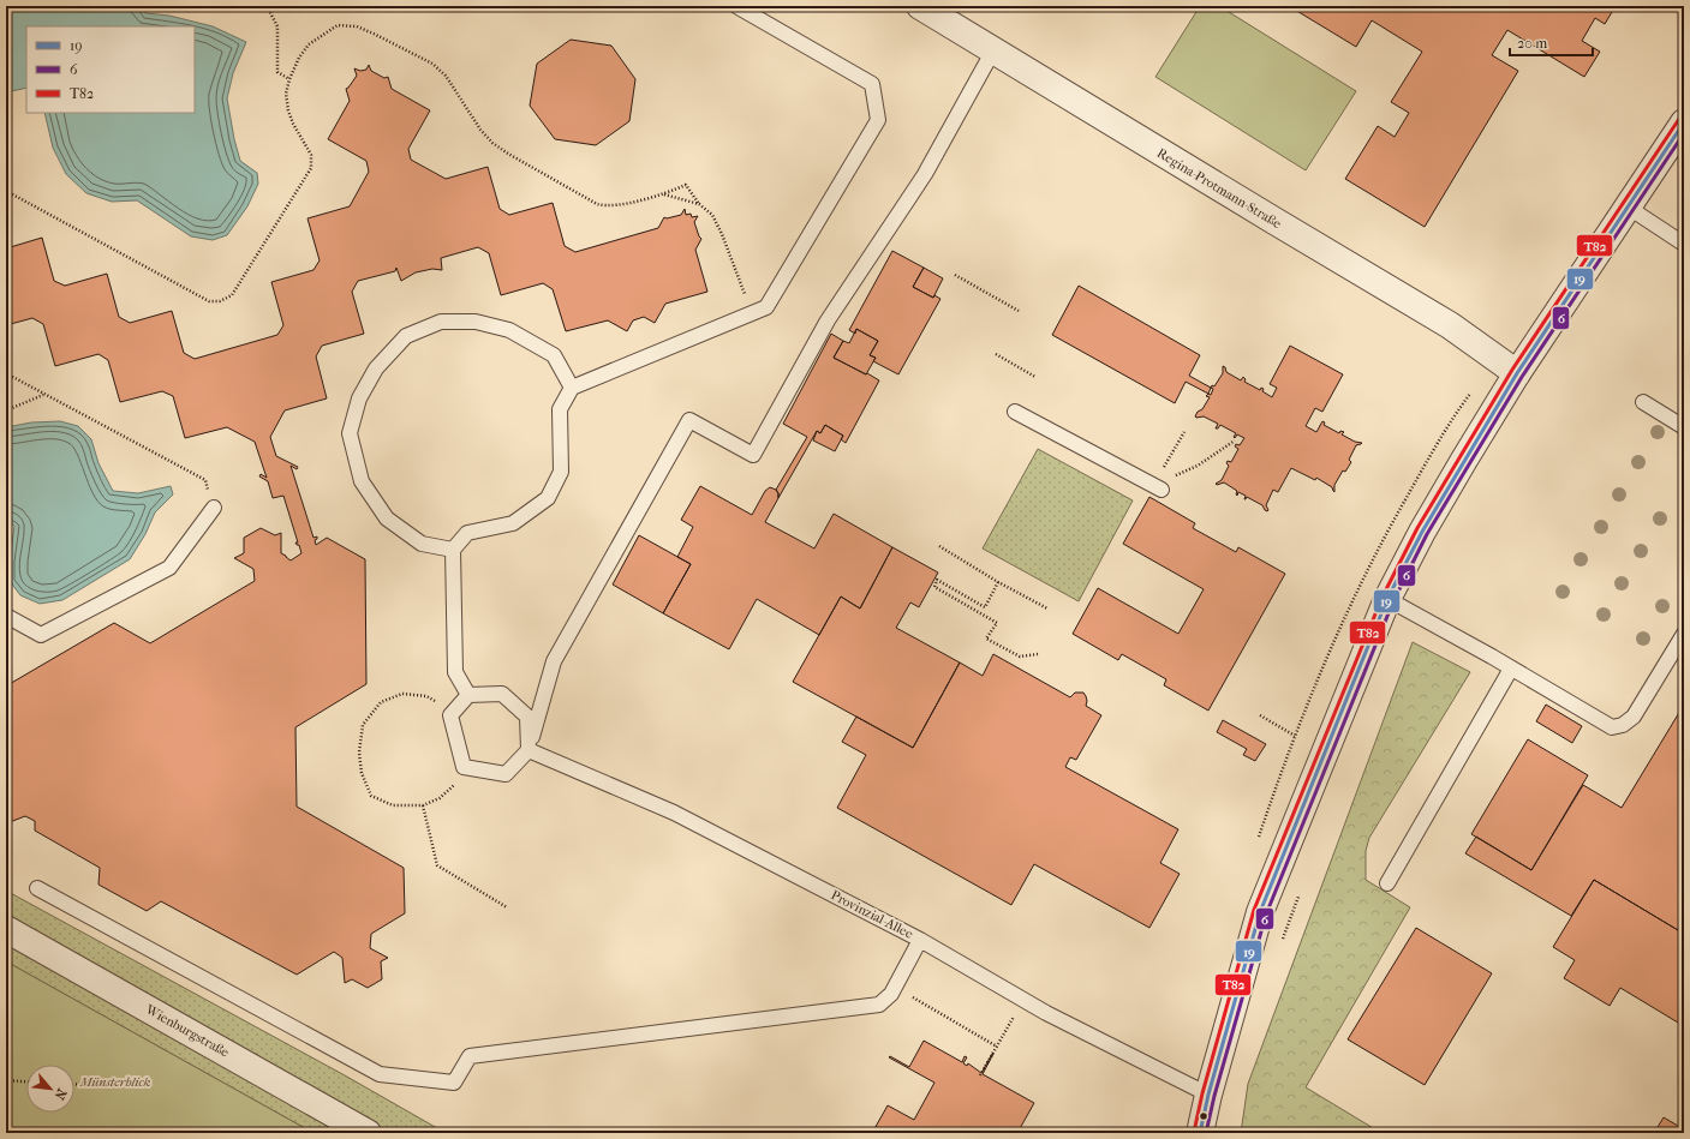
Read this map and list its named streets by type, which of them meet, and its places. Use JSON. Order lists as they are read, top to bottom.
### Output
{
  "streets": {
    "street": ["Regina-Protmann-Straße", "Wienburgstraße"],
    "lane": ["Provinzial-Allee"]
  },
  "parks": ["Münsterblick"],
  "lines": ["transit line T82", "transit line 19", "transit line 6"],
  "legend": ["19", "6", "T82"],
  "scale_bar": "20 m",
  "north": "bottom right"
}
